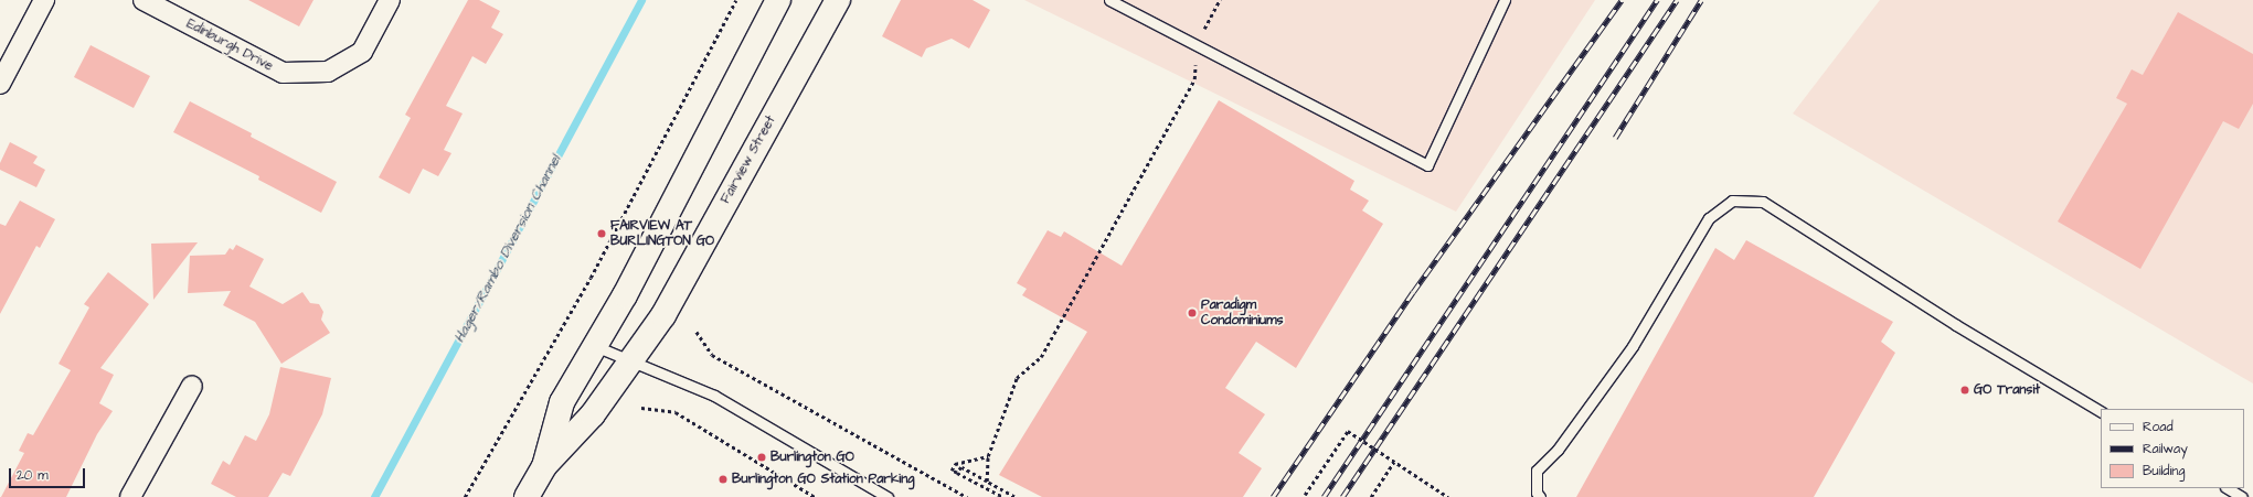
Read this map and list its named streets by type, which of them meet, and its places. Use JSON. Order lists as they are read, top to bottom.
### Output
{
  "streets": {
    "main road": ["Fairview Street"],
    "street": ["Edinburgh Drive"]
  },
  "water": ["Hager/Rambo Diversion Channel"],
  "places": [
    "FAIRVIEW AT BURLINGTON GO",
    "Paradigm Condominiums",
    "GO Transit",
    "Burlington GO",
    "Burlington GO Station Parking"
  ],
  "legend": ["Road", "Railway", "Building"],
  "scale_bar": "20 m"
}
